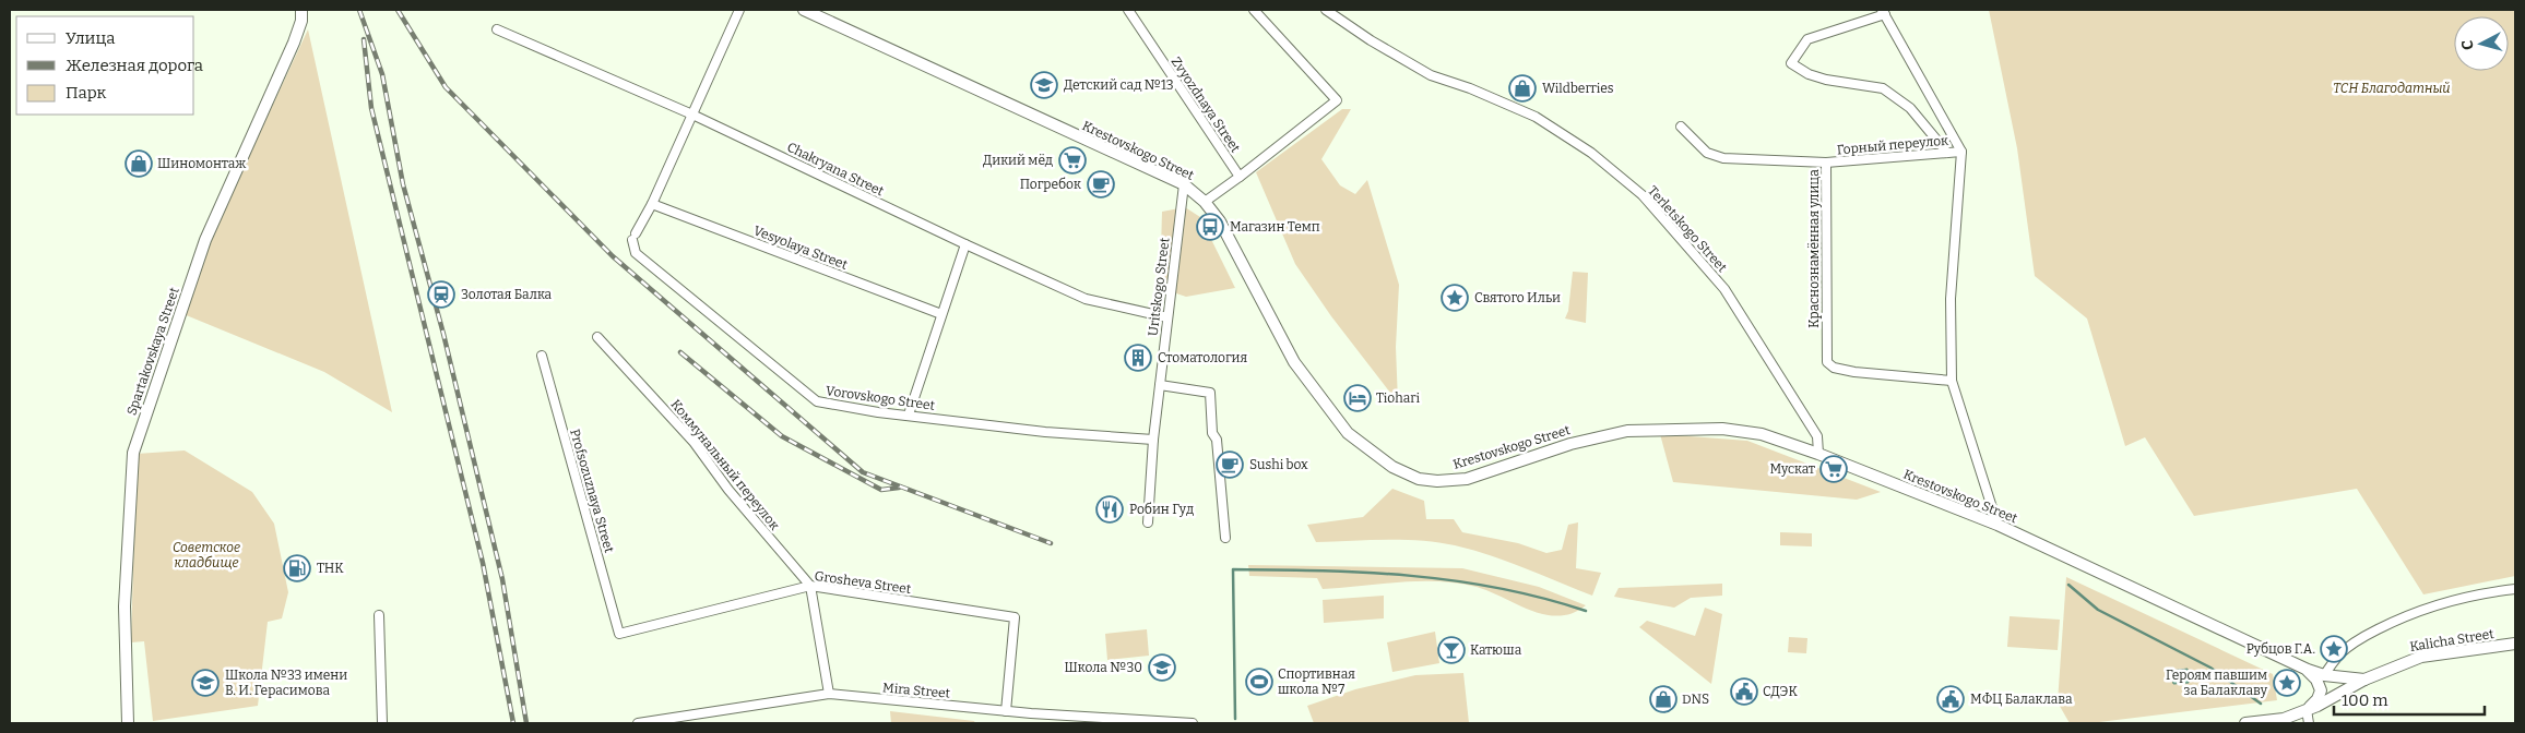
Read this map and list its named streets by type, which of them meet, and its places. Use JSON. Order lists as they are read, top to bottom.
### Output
{
  "streets": {
    "main road": ["Krestovskogo Street", "Spartakovskaya Street", "Kalicha Street"],
    "street": [
      "Zvyozdnaya Street",
      "Горный переулок",
      "Chakryana Street",
      "Terletskogo Street",
      "Vesyolaya Street",
      "Краснознамённая улица",
      "Uritskogo Street",
      "Vorovskogo Street",
      "Коммунальный переулок",
      "Profsozuznaya Street",
      "Grosheva Street",
      "Mira Street"
    ]
  },
  "crossings": [
    ["Горный переулок", "Краснознамённая улица"],
    ["Krestovskogo Street", "Terletskogo Street"],
    ["Krestovskogo Street", "Uritskogo Street"],
    ["Krestovskogo Street", "Kalicha Street"],
    ["Chakryana Street", "Uritskogo Street"],
    ["Vesyolaya Street", "Vorovskogo Street"],
    ["Uritskogo Street", "Vorovskogo Street"],
    ["Коммунальный переулок", "Grosheva Street"],
    ["Profsozuznaya Street", "Grosheva Street"],
    ["Grosheva Street", "Mira Street"]
  ],
  "parks": ["ТСН Благодатный", "Советское кладбище"],
  "places": {
    "school or university": ["Детский сад №13", "Школа №30", "Школа №33 имени В. И. Герасимова"],
    "shop": ["Wildberries", "Шиномонтаж", "DNS"],
    "supermarket": ["Дикий мёд", "Мускат"],
    "cafe": ["Погребок", "Sushi box"],
    "bus stop": ["Магазин Темп"],
    "station": ["Золотая Балка"],
    "place": ["Святого Ильи", "Рубцов Г.А.", "Героям павшим за Балаклаву"],
    "building": ["Стоматология"],
    "hotel": ["Tiohari"],
    "restaurant": ["Робин Гуд"],
    "fuel station": ["ТНК"],
    "bar": ["Катюша"],
    "sports": ["Спортивная школа №7"],
    "public building": ["СДЭК", "МФЦ Балаклава"]
  },
  "legend": ["Улица", "Железная дорога", "Парк"],
  "scale_bar": "100 m",
  "north": "left"
}
